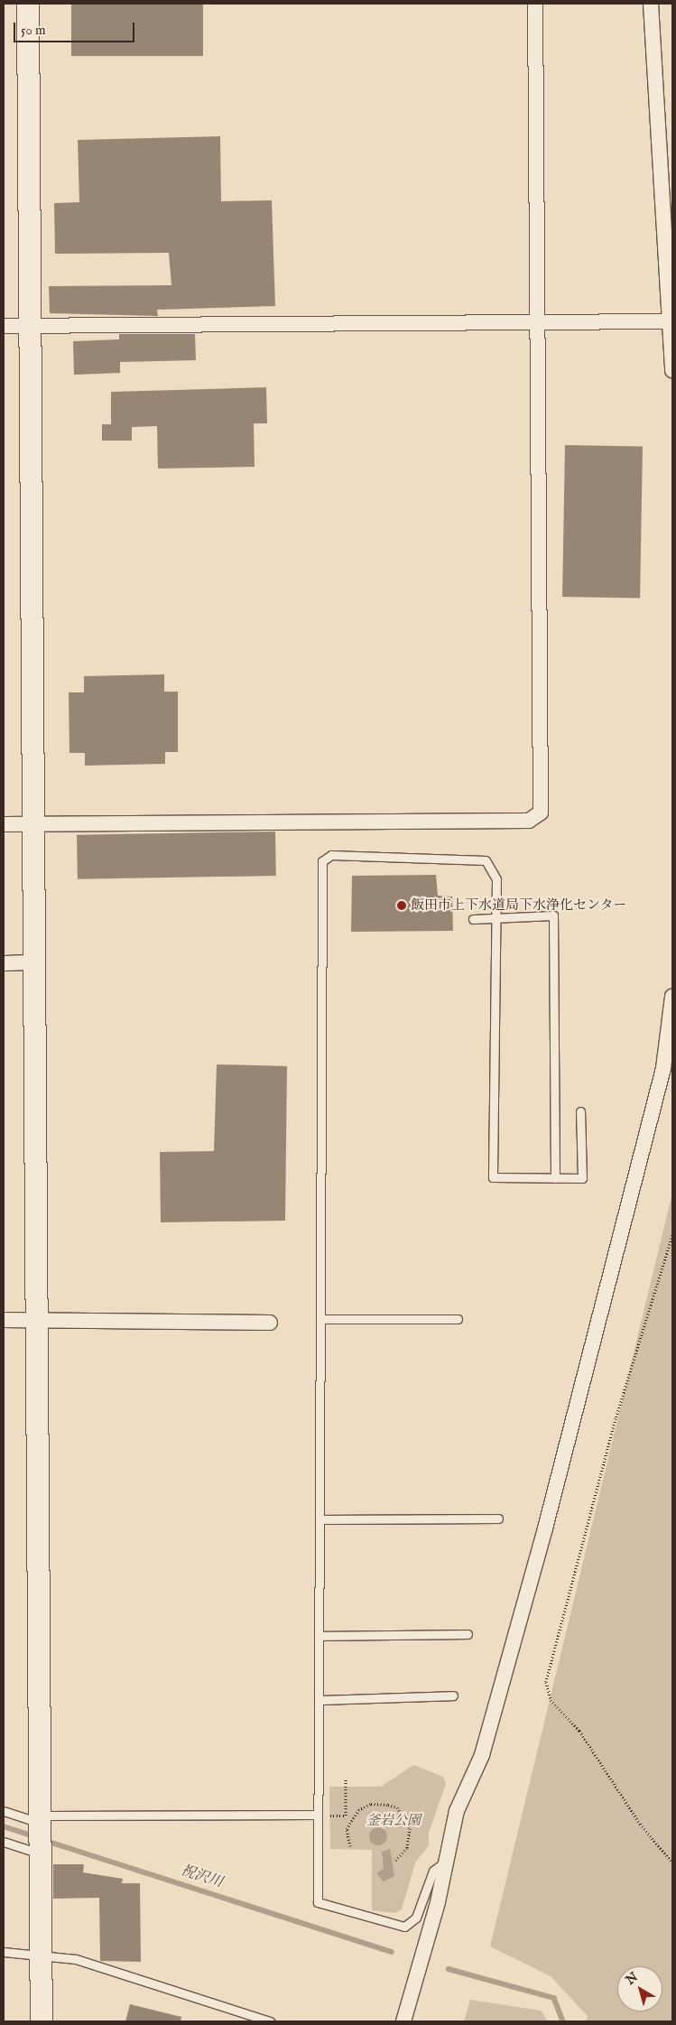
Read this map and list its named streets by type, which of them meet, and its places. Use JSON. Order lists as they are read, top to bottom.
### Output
{
  "water": ["祝沢川"],
  "parks": ["釜岩公園"],
  "places": ["飯田市上下水道局下水浄化センター"],
  "scale_bar": "50 m",
  "north": "top left"
}
